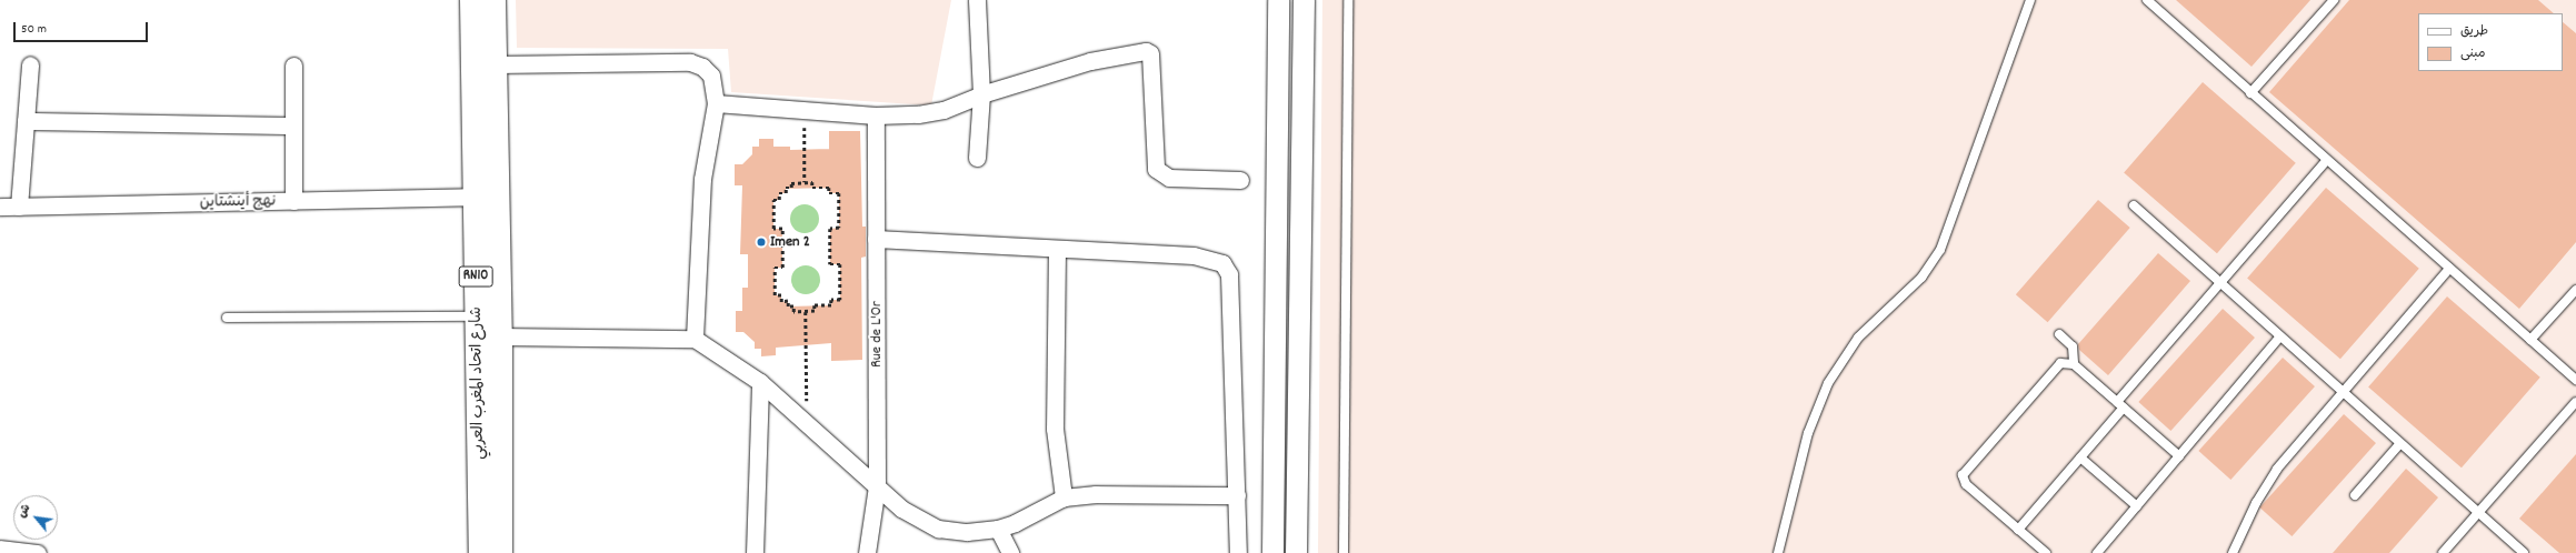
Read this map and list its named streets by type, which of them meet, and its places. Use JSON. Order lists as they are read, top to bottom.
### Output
{
  "streets": {
    "main road": ["RN10", "شارع اتحاد المغرب العربي"],
    "street": ["نهج أينشتاين", "Rue de L'Or"]
  },
  "crossings": [
    ["نهج أينشتاين", "شارع اتحاد المغرب العربي"]
  ],
  "places": ["Imen 2"],
  "legend": ["طريق", "مبنى"],
  "scale_bar": "50 m",
  "north": "top left"
}
